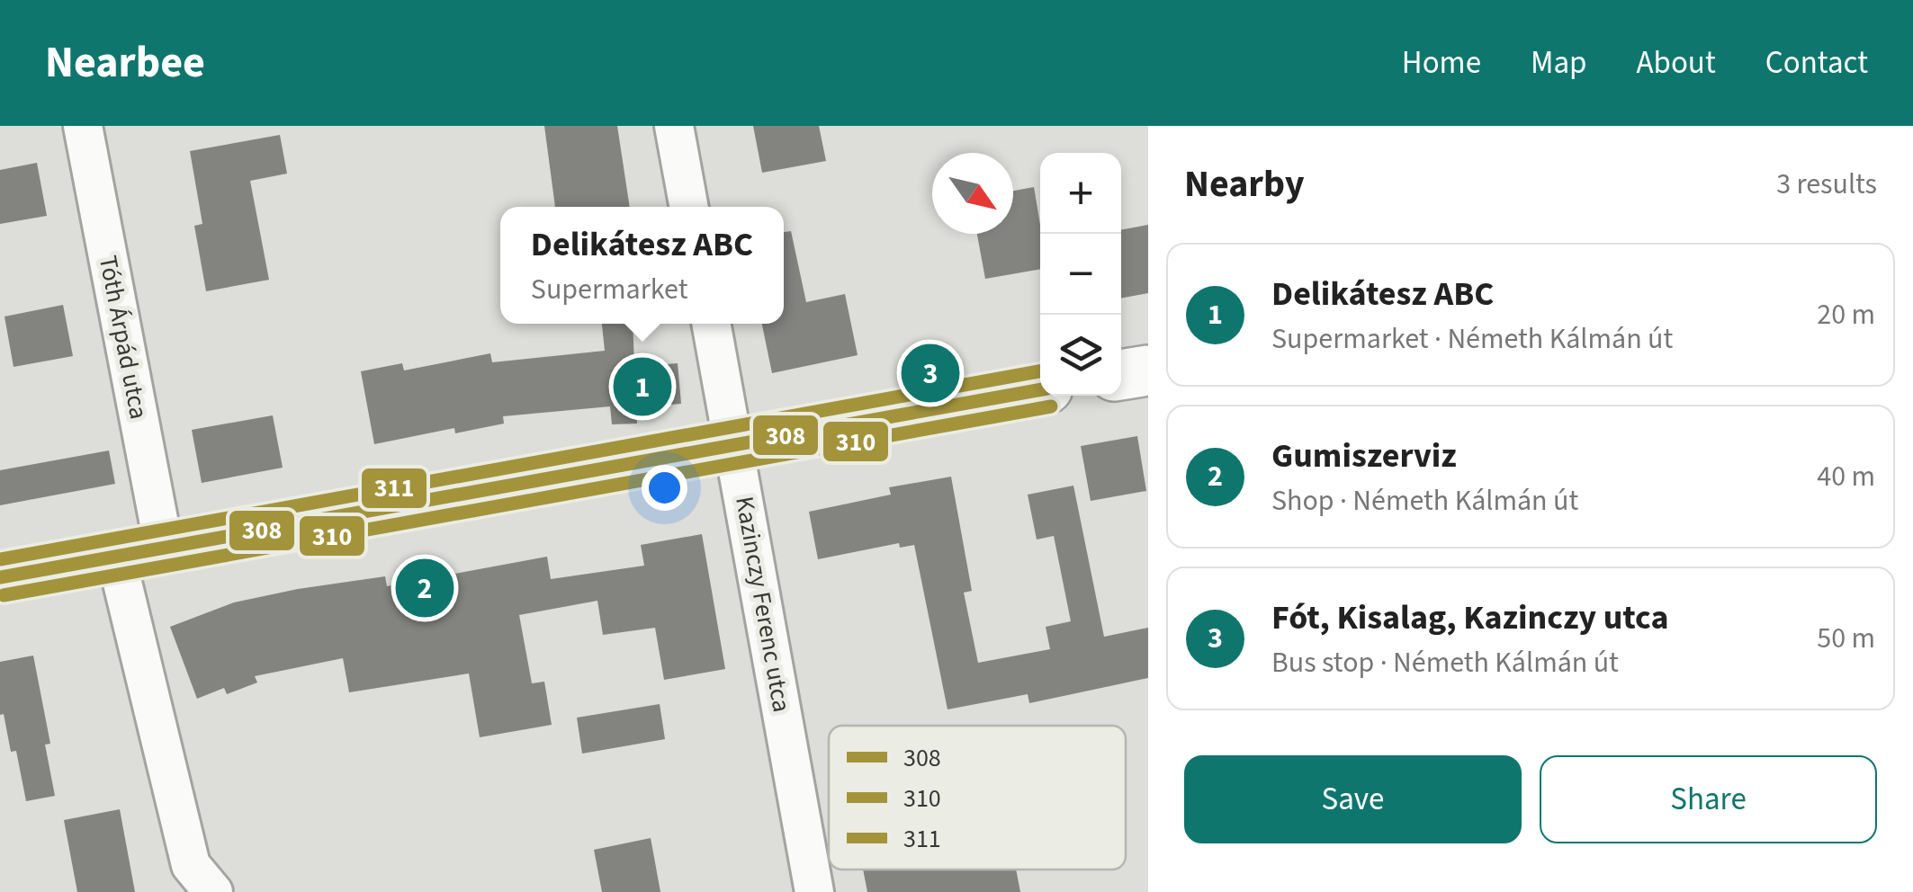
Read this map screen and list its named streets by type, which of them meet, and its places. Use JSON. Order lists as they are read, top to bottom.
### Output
{
  "streets": {
    "street": ["Tóth Árpád utca", "Kazinczy Ferenc utca"]
  },
  "lines": ["transit line 311", "transit line 308", "transit line 310"],
  "legend": ["308", "310", "311"],
  "north": "bottom right",
  "page": {
    "header": "Nearbee",
    "nav": [
      "Home",
      "Map",
      "About",
      "Contact"
    ],
    "heading": ["Nearby", "3 results"],
    "map_buttons": ["+", "−"],
    "popup": ["Delikátesz ABC", "Supermarket"],
    "list": [
      {
        "mark": "1",
        "name": "Delikátesz ABC",
        "note": "Supermarket · Németh Kálmán út",
        "value": "20 m"
      },
      {
        "mark": "2",
        "name": "Gumiszerviz",
        "note": "Shop · Németh Kálmán út",
        "value": "40 m"
      },
      {
        "mark": "3",
        "name": "Fót, Kisalag, Kazinczy utca",
        "note": "Bus stop · Németh Kálmán út",
        "value": "50 m"
      }
    ],
    "pins": ["3", "1", "2"],
    "buttons": ["Save", "Share"]
  }
}
